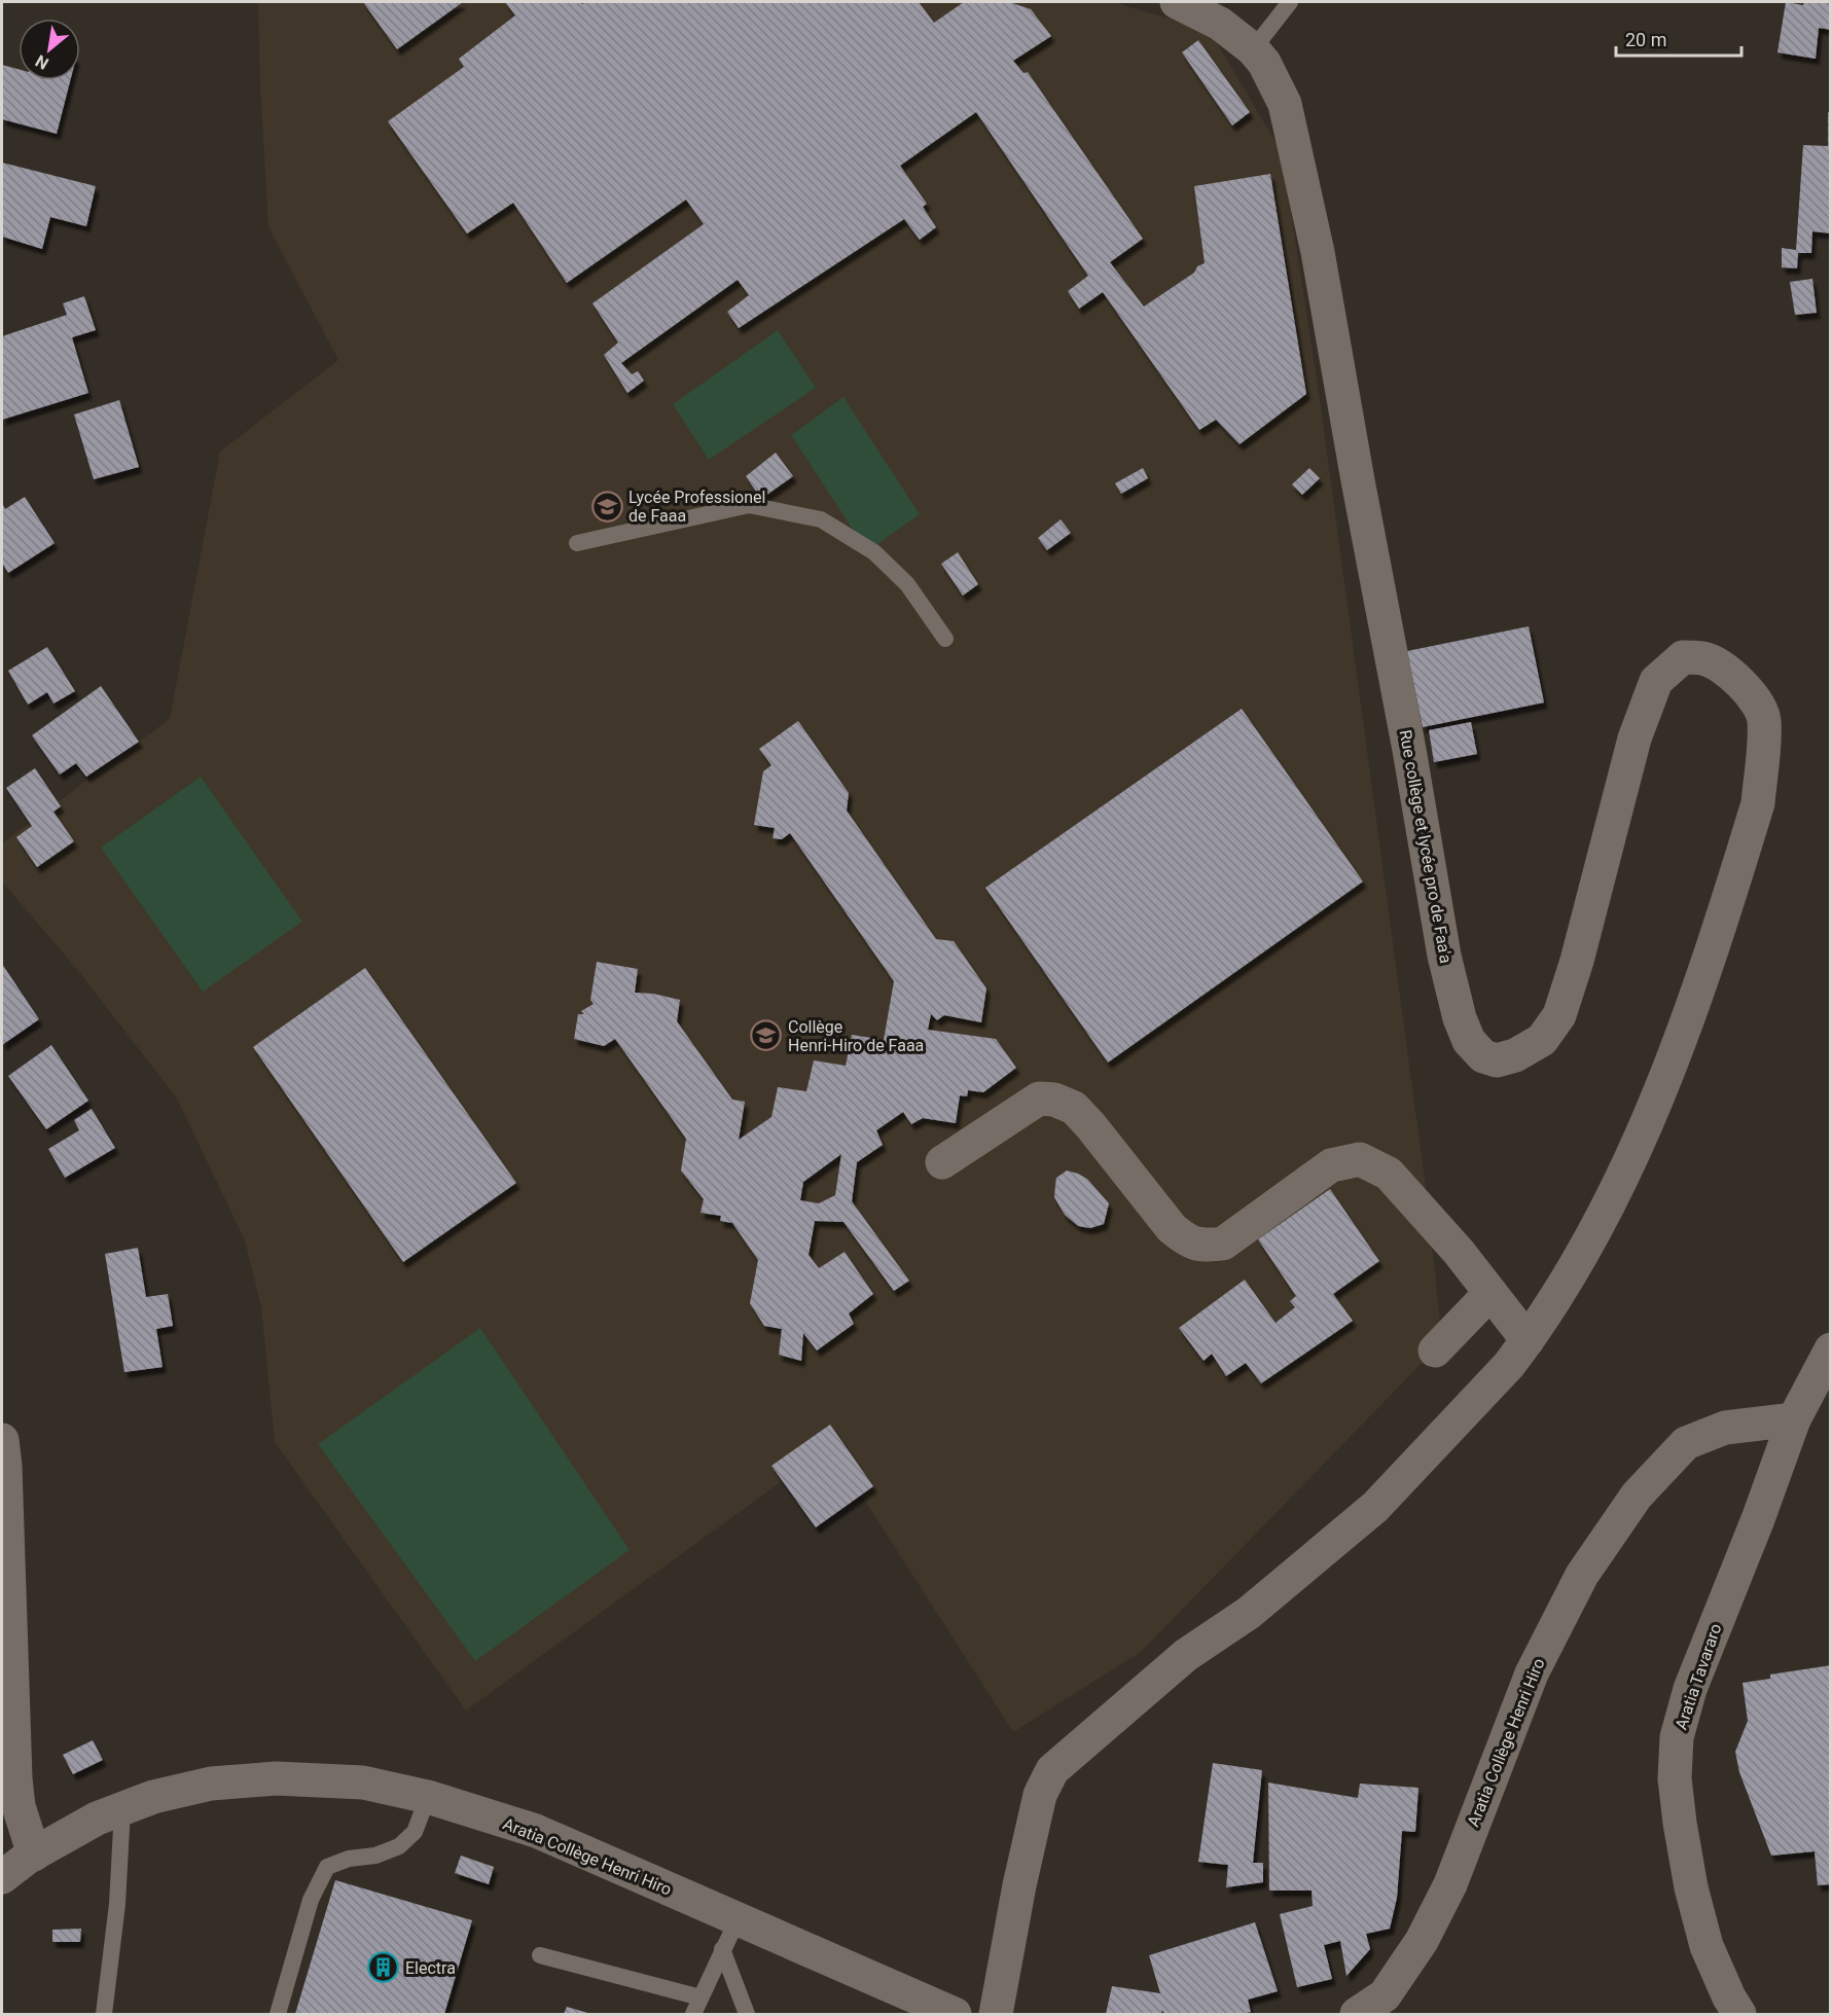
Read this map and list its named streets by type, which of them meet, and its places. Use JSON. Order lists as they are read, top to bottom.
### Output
{
  "streets": {
    "street": ["Rue collège et lycée pro de Faa'a", "Aratia Tavararo", "Aratia Collège Henri Hiro"]
  },
  "crossings": [
    ["Aratia Tavararo", "Aratia Collège Henri Hiro"]
  ],
  "places": {
    "school or university": ["Lycée Professionel de Faaa", "Collège Henri-Hiro de Faaa"],
    "building": ["Electra"]
  },
  "scale_bar": "20 m",
  "north": "bottom left"
}
